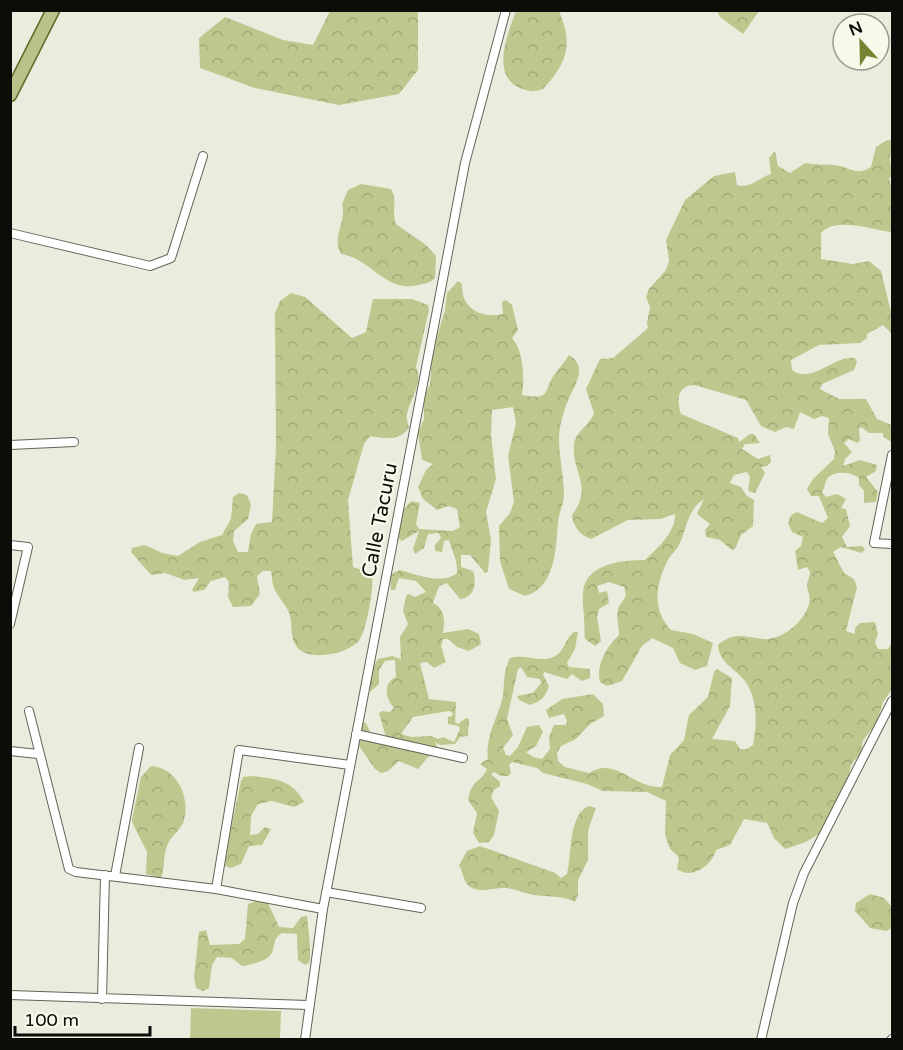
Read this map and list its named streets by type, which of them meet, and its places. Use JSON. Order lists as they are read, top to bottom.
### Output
{
  "streets": {
    "street": ["Calle Tacuru"]
  },
  "scale_bar": "100 m",
  "north": "top"
}
